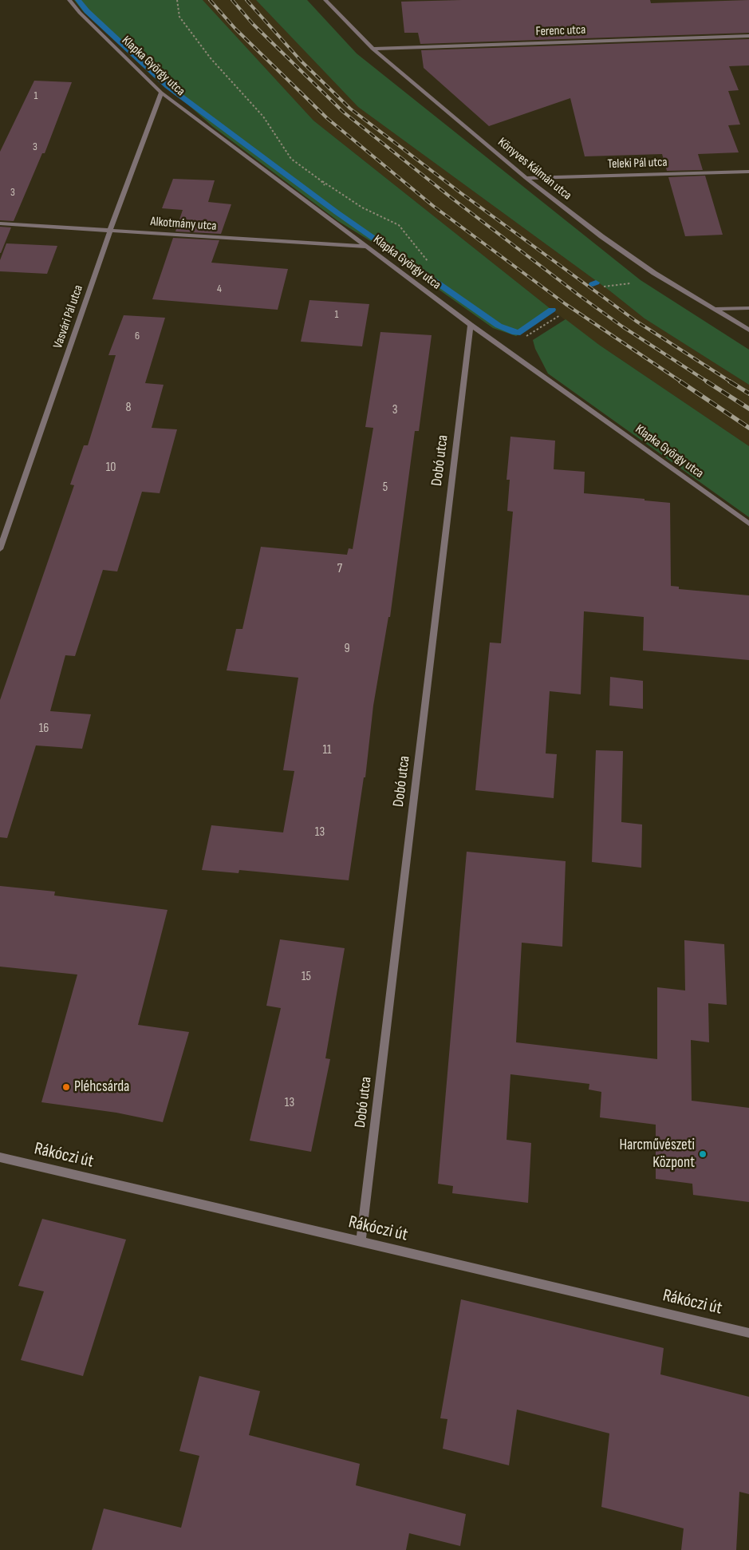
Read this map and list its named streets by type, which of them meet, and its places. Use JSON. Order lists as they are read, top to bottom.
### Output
{
  "streets": {
    "street": [
      "Ferenc utca",
      "Klapka György utca",
      "Teleki Pál utca",
      "Könyves Kálmán utca",
      "Alkotmány utca",
      "Vasvári Pál utca",
      "Dobó utca",
      "Rákóczi út"
    ]
  },
  "crossings": [
    ["Ferenc utca", "Könyves Kálmán utca"],
    ["Klapka György utca", "Alkotmány utca"],
    ["Klapka György utca", "Vasvári Pál utca"],
    ["Klapka György utca", "Dobó utca"],
    ["Teleki Pál utca", "Könyves Kálmán utca"],
    ["Alkotmány utca", "Vasvári Pál utca"],
    ["Dobó utca", "Rákóczi út"]
  ],
  "places": ["Pléhcsárda", "Harcművészeti Központ"],
  "house_numbers": [
    "1",
    "3",
    "3",
    "4",
    "1",
    "6",
    "8",
    "3",
    "10",
    "5",
    "7",
    "9",
    "16",
    "11",
    "13",
    "15",
    "13"
  ]
}
